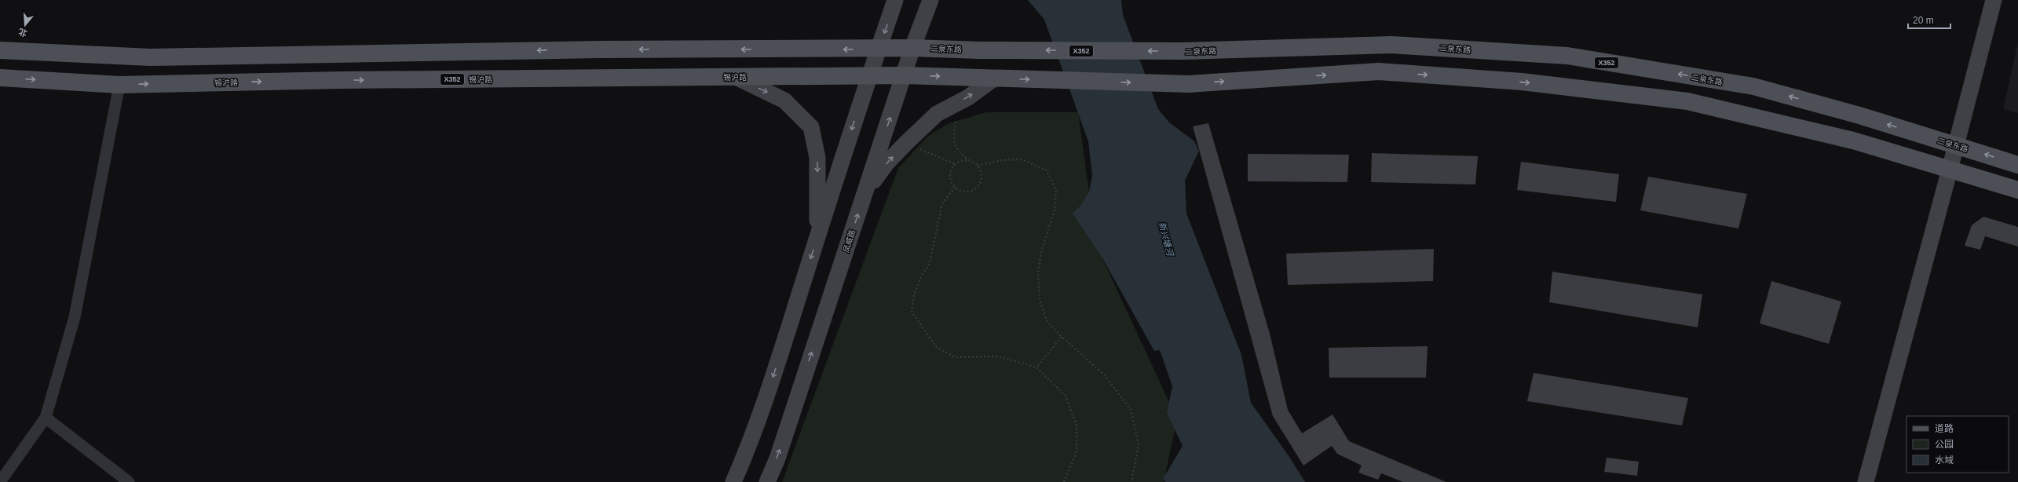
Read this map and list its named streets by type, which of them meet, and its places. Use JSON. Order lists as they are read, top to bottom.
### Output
{
  "streets": {
    "main road": [
      "二泉东路",
      "X352",
      "锡沪路",
      "凤威路"
    ]
  },
  "crossings": [
    ["二泉东路", "X352"],
    ["二泉东路", "凤威路"],
    ["X352", "锡沪路"],
    ["X352", "凤威路"],
    ["锡沪路", "凤威路"]
  ],
  "water": ["新兴塘河"],
  "legend": ["道路", "公园", "水域"],
  "scale_bar": "20 m",
  "north": "bottom"
}
